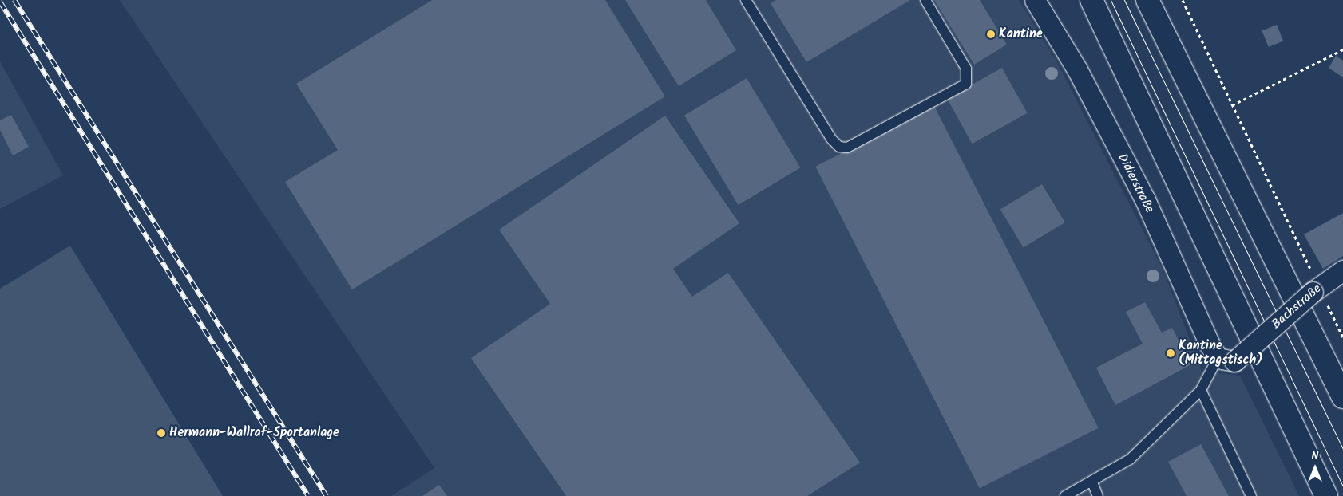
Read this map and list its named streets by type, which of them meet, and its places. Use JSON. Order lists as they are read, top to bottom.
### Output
{
  "streets": {
    "street": ["Didierstraße", "Bachstraße"]
  },
  "crossings": [
    ["Didierstraße", "Bachstraße"]
  ],
  "places": ["Kantine", "Kantine (Mittagstisch)", "Hermann-Wallraf-Sportanlage"],
  "north": "top"
}
